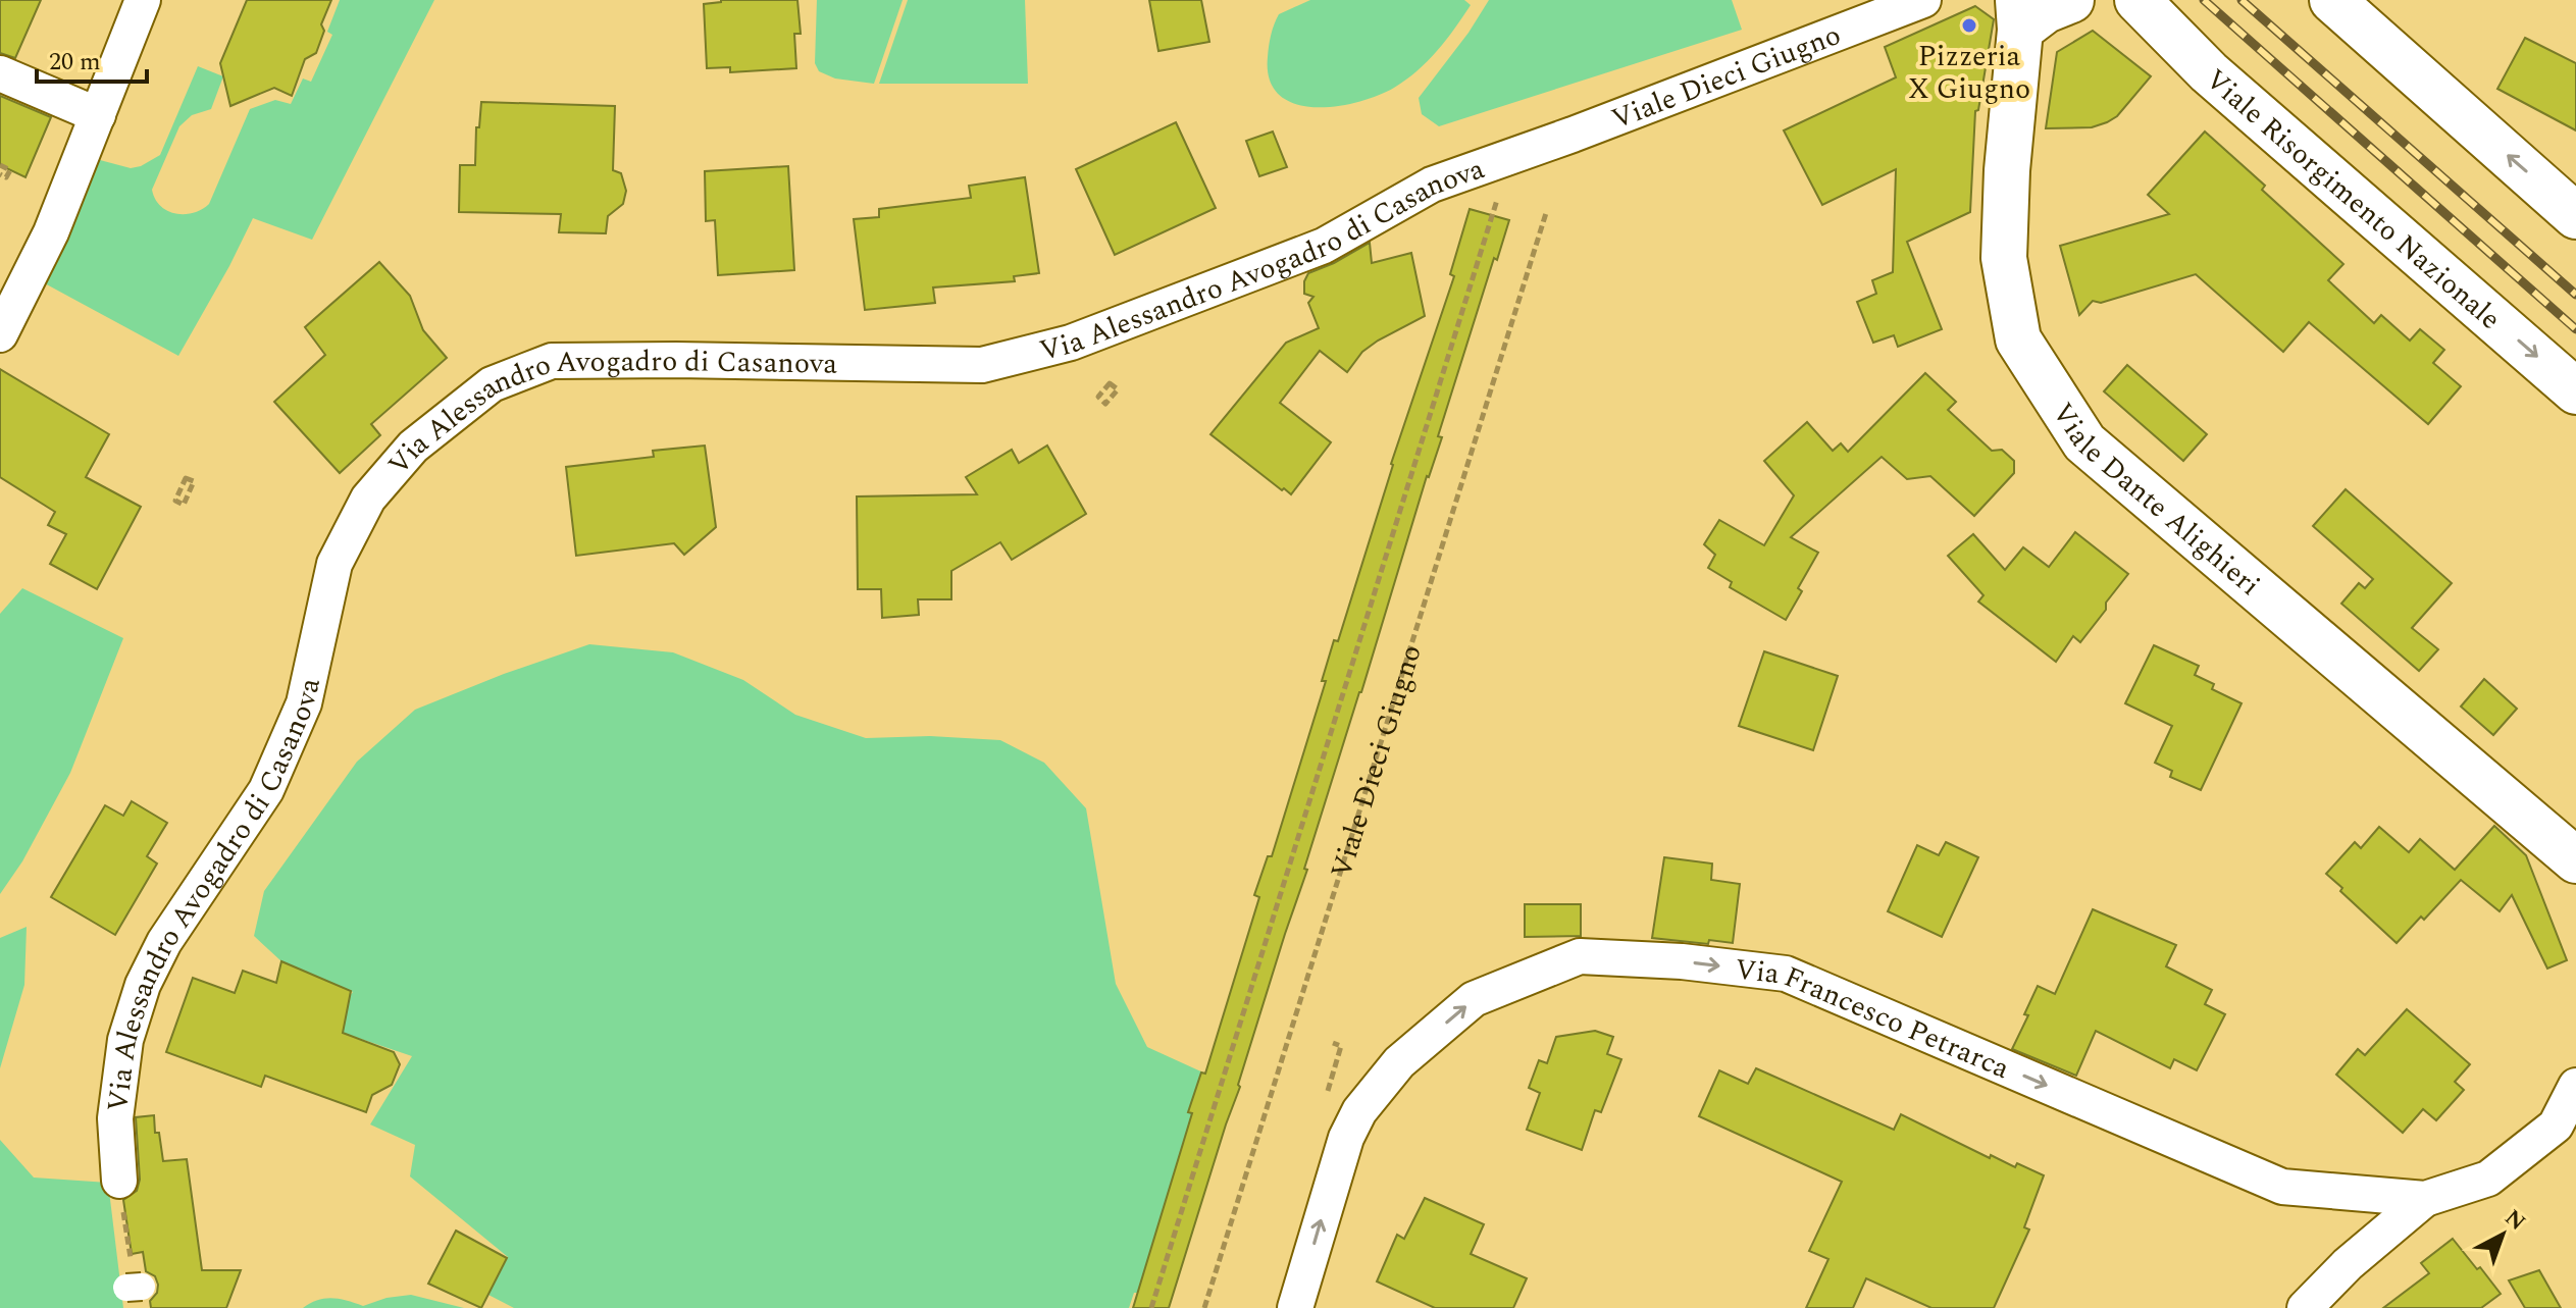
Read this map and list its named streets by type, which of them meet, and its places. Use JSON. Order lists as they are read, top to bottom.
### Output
{
  "streets": {
    "main road": ["Viale Risorgimento Nazionale", "Viale Dante Alighieri"],
    "street": ["Viale Dieci Giugno", "Via Alessandro Avogadro di Casanova", "Via Francesco Petrarca"]
  },
  "crossings": [
    ["Viale Dieci Giugno", "Via Alessandro Avogadro di Casanova"]
  ],
  "one_way": ["Via Francesco Petrarca"],
  "places": ["Pizzeria X Giugno"],
  "scale_bar": "20 m",
  "north": "top right"
}
